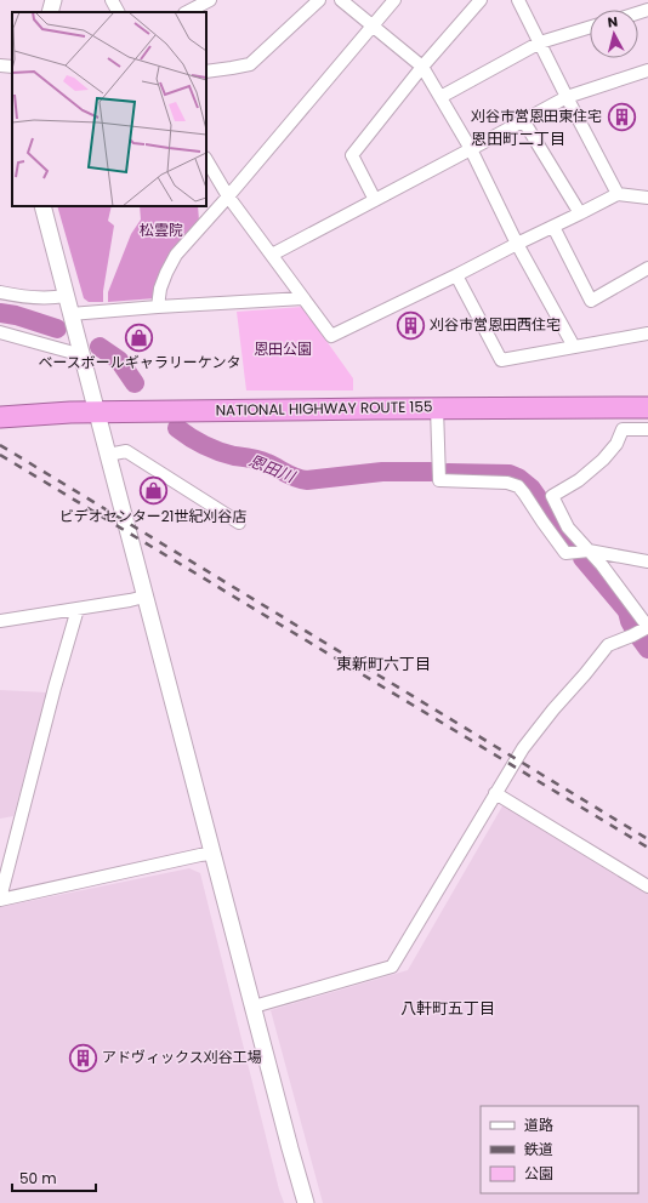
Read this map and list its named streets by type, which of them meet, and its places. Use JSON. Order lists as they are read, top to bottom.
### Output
{
  "streets": {
    "highway": ["NATIONAL HIGHWAY ROUTE 155"]
  },
  "districts": ["恩田町二丁目", "東新町六丁目", "八軒町五丁目"],
  "water": ["恩田川"],
  "parks": ["松雲院", "恩田公園"],
  "places": {
    "building": ["刈谷市営恩田東住宅", "刈谷市営恩田西住宅", "アドヴィックス刈谷工場"],
    "shop": ["ベースボールギャラリーケンタ", "ビデオセンター21世紀刈谷店"]
  },
  "legend": ["道路", "鉄道", "公園"],
  "scale_bar": "50 m",
  "north": "top"
}
